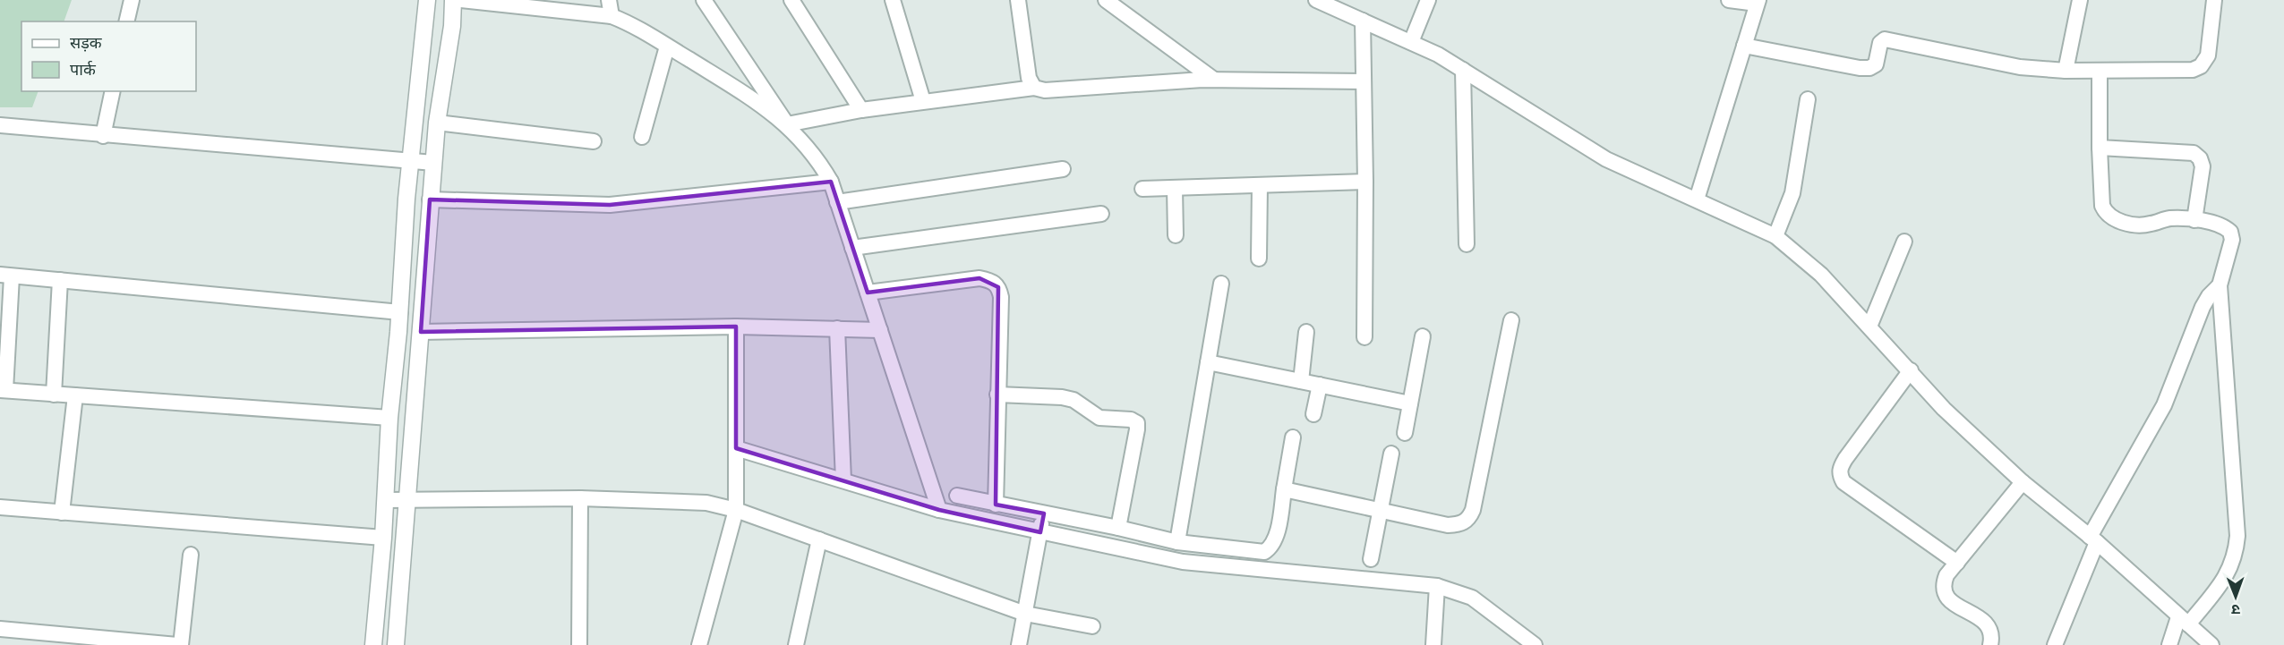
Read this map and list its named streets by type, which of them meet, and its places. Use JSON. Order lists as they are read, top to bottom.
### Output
{
  "legend": ["सड़क", "पार्क"],
  "north": "bottom"
}
